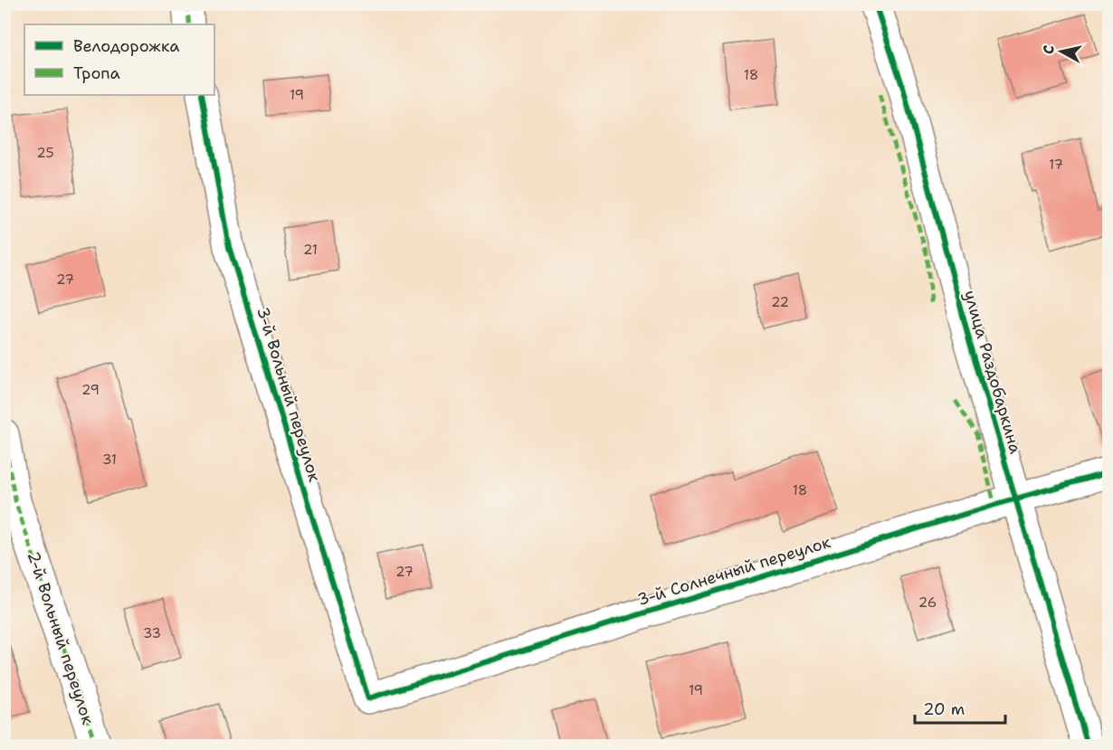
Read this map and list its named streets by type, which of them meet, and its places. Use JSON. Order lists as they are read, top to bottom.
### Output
{
  "streets": {
    "street": [
      "улица Раздобаркина",
      "3-й Вольный переулок",
      "3-й Солнечный переулок",
      "2-й Вольный переулок"
    ]
  },
  "crossings": [
    ["улица Раздобаркина", "3-й Солнечный переулок"],
    ["3-й Вольный переулок", "3-й Солнечный переулок"]
  ],
  "house_numbers": [
    "18",
    "19",
    "25",
    "17",
    "21",
    "27",
    "22",
    "29",
    "31",
    "18",
    "27",
    "26",
    "33",
    "19"
  ],
  "legend": ["Велодорожка", "Тропа"],
  "scale_bar": "20 m",
  "north": "left"
}
